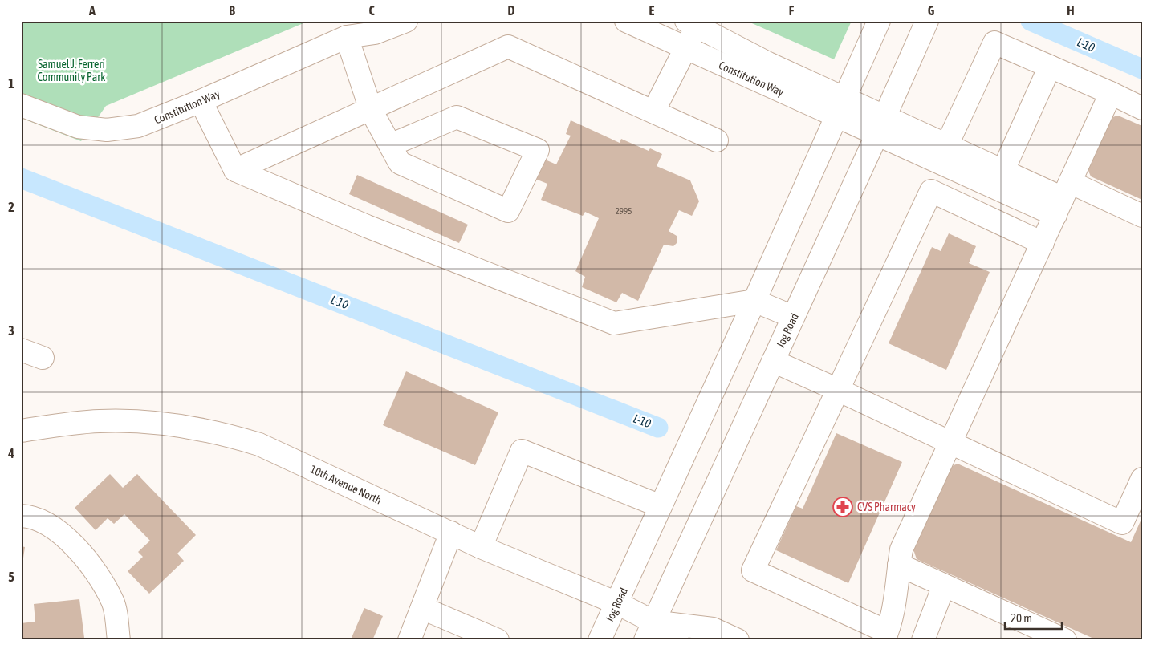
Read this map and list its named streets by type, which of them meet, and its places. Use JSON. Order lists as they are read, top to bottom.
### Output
{
  "streets": {
    "street": ["Constitution Way", "Jog Road", "10th Avenue North"]
  },
  "crossings": [
    ["Constitution Way", "Jog Road"],
    ["Jog Road", "10th Avenue North"]
  ],
  "water": ["L-10"],
  "parks": ["Samuel J. Ferreri Community Park"],
  "places": {
    "pharmacy": ["CVS Pharmacy"]
  },
  "house_numbers": ["2995"],
  "scale_bar": "20 m",
  "grid": {
    "columns": [
      "A",
      "B",
      "C",
      "D",
      "E",
      "F",
      "G",
      "H"
    ],
    "rows": [
      "1",
      "2",
      "3",
      "4",
      "5"
    ]
  }
}
